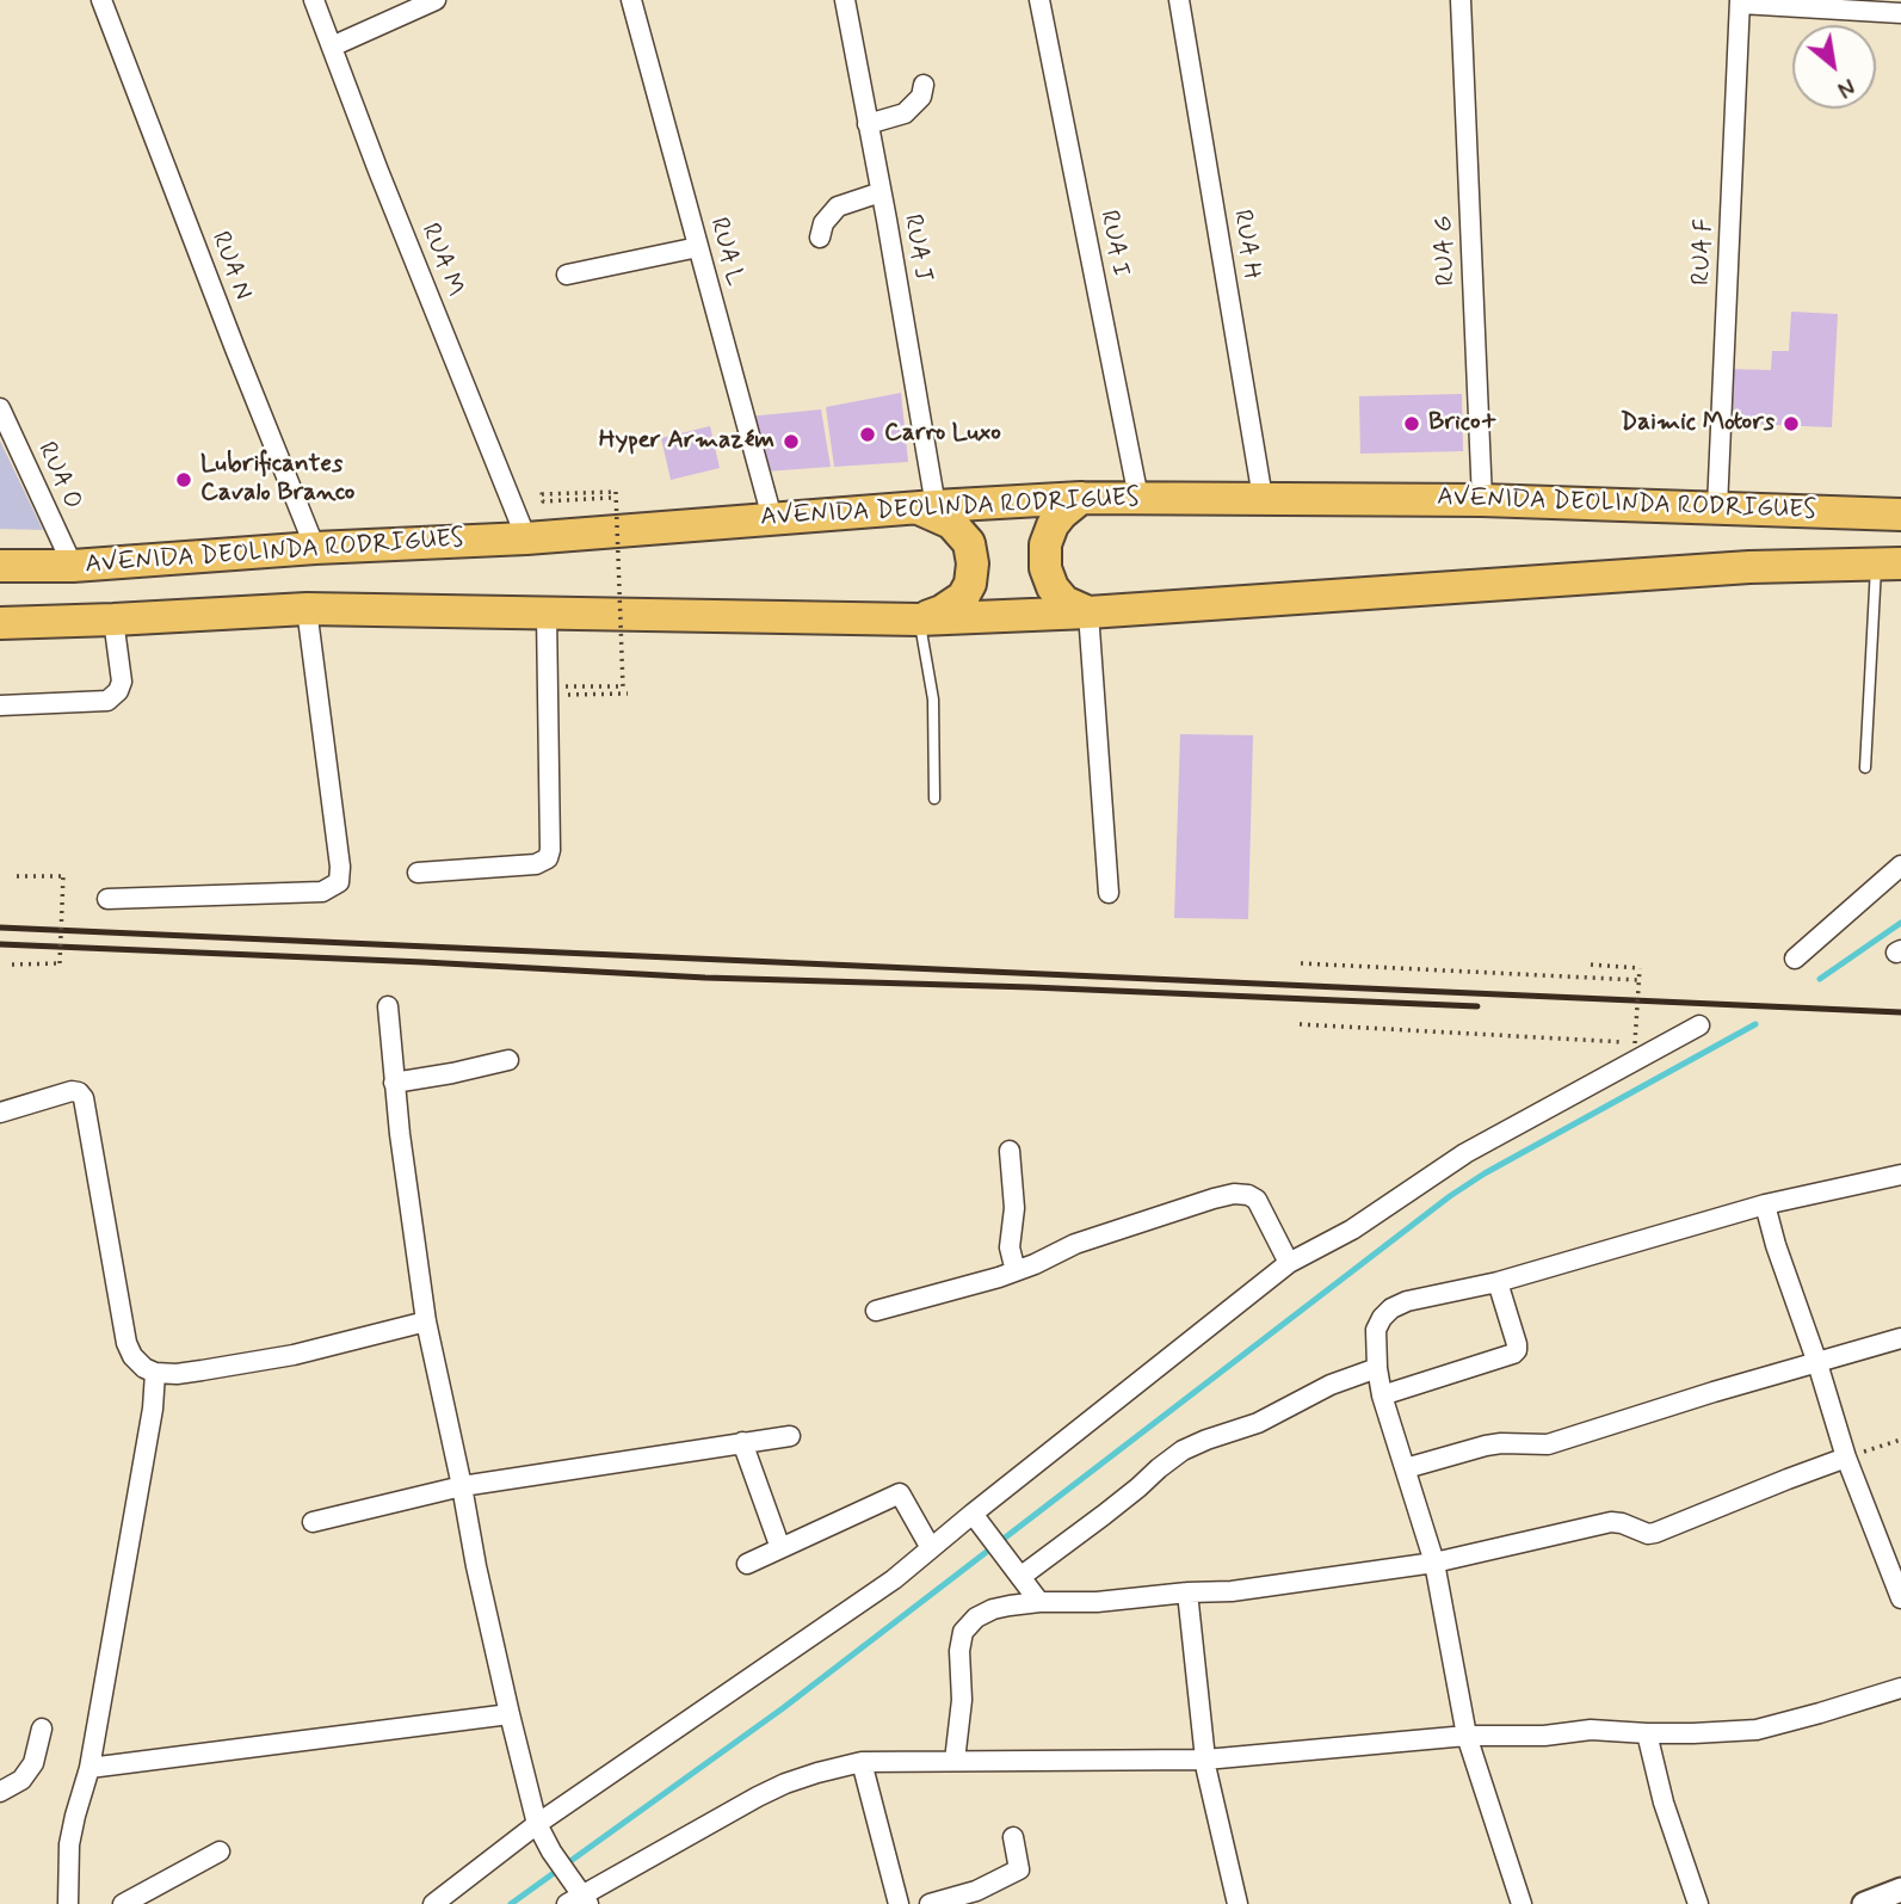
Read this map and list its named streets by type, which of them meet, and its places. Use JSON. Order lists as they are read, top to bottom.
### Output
{
  "streets": {
    "highway": ["AVENIDA DEOLINDA RODRIGUES"],
    "street": [
      "RUA I",
      "RUA H",
      "RUA J",
      "RUA G",
      "RUA L",
      "RUA F",
      "RUA M",
      "RUA N",
      "RUA O"
    ]
  },
  "crossings": [
    ["RUA I", "AVENIDA DEOLINDA RODRIGUES"],
    ["RUA H", "AVENIDA DEOLINDA RODRIGUES"],
    ["RUA J", "AVENIDA DEOLINDA RODRIGUES"],
    ["RUA G", "AVENIDA DEOLINDA RODRIGUES"],
    ["RUA L", "AVENIDA DEOLINDA RODRIGUES"],
    ["RUA F", "AVENIDA DEOLINDA RODRIGUES"],
    ["RUA M", "AVENIDA DEOLINDA RODRIGUES"],
    ["RUA N", "AVENIDA DEOLINDA RODRIGUES"],
    ["RUA O", "AVENIDA DEOLINDA RODRIGUES"]
  ],
  "places": [
    "Brico+",
    "Daimic Motors",
    "Carro Luxo",
    "Hyper Armazém",
    "Lubrificantes Cavalo Branco"
  ],
  "north": "bottom right"
}
